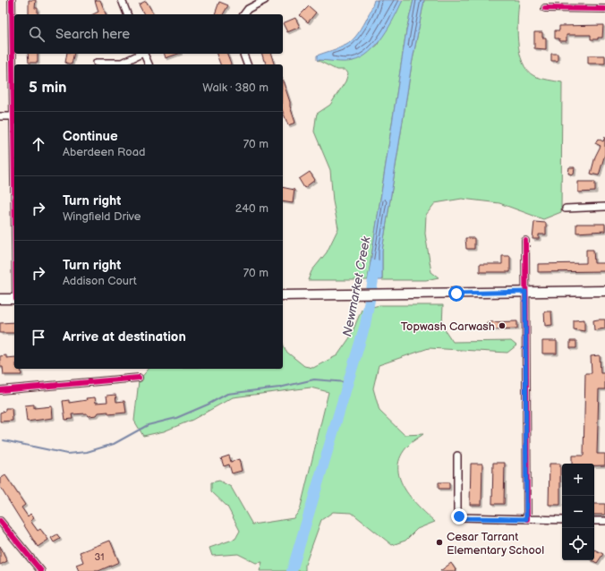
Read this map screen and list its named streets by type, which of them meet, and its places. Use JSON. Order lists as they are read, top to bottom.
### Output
{
  "water": ["Newmarket Creek"],
  "places": ["Topwash Carwash", "Cesar Tarrant Elementary School"],
  "house_numbers": ["31"],
  "page": {
    "search": "Search here",
    "heading": ["5 min", "Walk · 380 m"],
    "list": [
      ["Continue", "Aberdeen Road", "70 m"],
      ["Turn right", "Wingfield Drive", "240 m"],
      ["Turn right", "Addison Court", "70 m"],
      "Arrive at destination"
    ],
    "map_buttons": ["+", "−"]
  }
}
